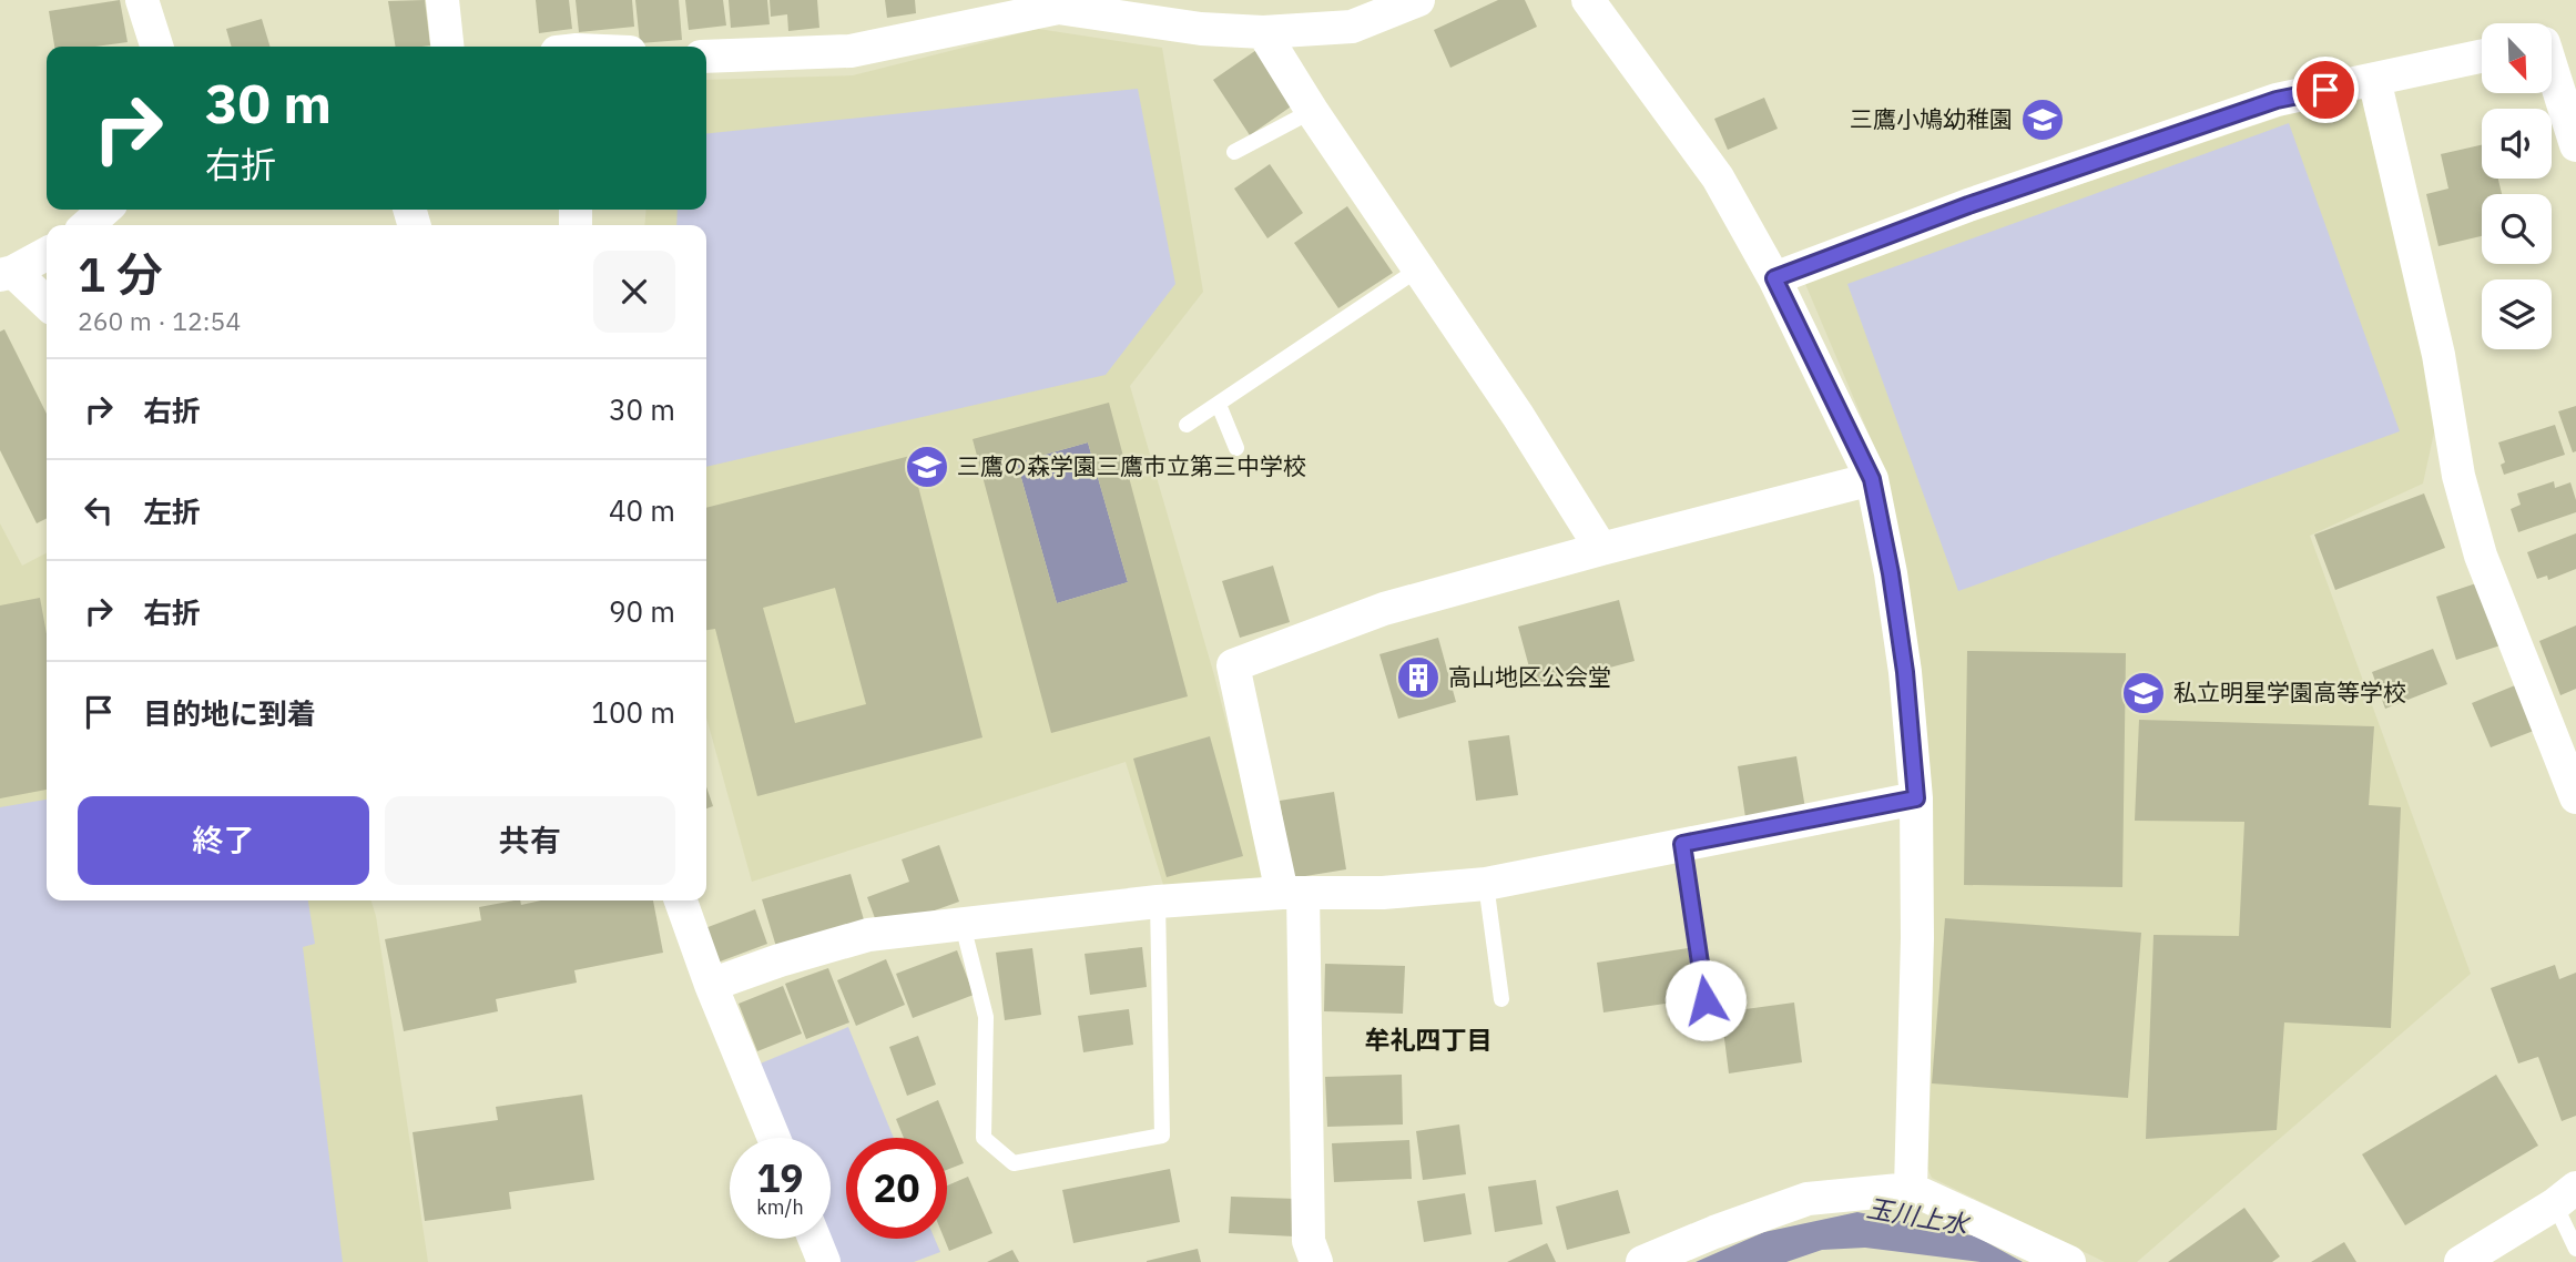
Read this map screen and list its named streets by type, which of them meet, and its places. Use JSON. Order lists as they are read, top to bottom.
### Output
{
  "districts": ["牟礼四丁目"],
  "water": ["玉川上水"],
  "places": {
    "school or university": ["三鷹小鳩幼稚園", "三鷹の森学園三鷹市立第三中学校", "私立明星学園高等学校"],
    "building": ["高山地区公会堂"]
  },
  "north": "bottom right",
  "page": {
    "turn": ["30 m", "右折"],
    "heading": ["1 分", "260 m · 12:54"],
    "list": [
      {
        "name": "右折",
        "value": "30 m"
      },
      {
        "name": "左折",
        "value": "40 m"
      },
      {
        "name": "右折",
        "value": "90 m"
      },
      {
        "name": "目的地に到着",
        "value": "100 m"
      }
    ],
    "buttons": ["終了", "共有"],
    "speed": "19 km/h",
    "limit": "20"
  }
}
